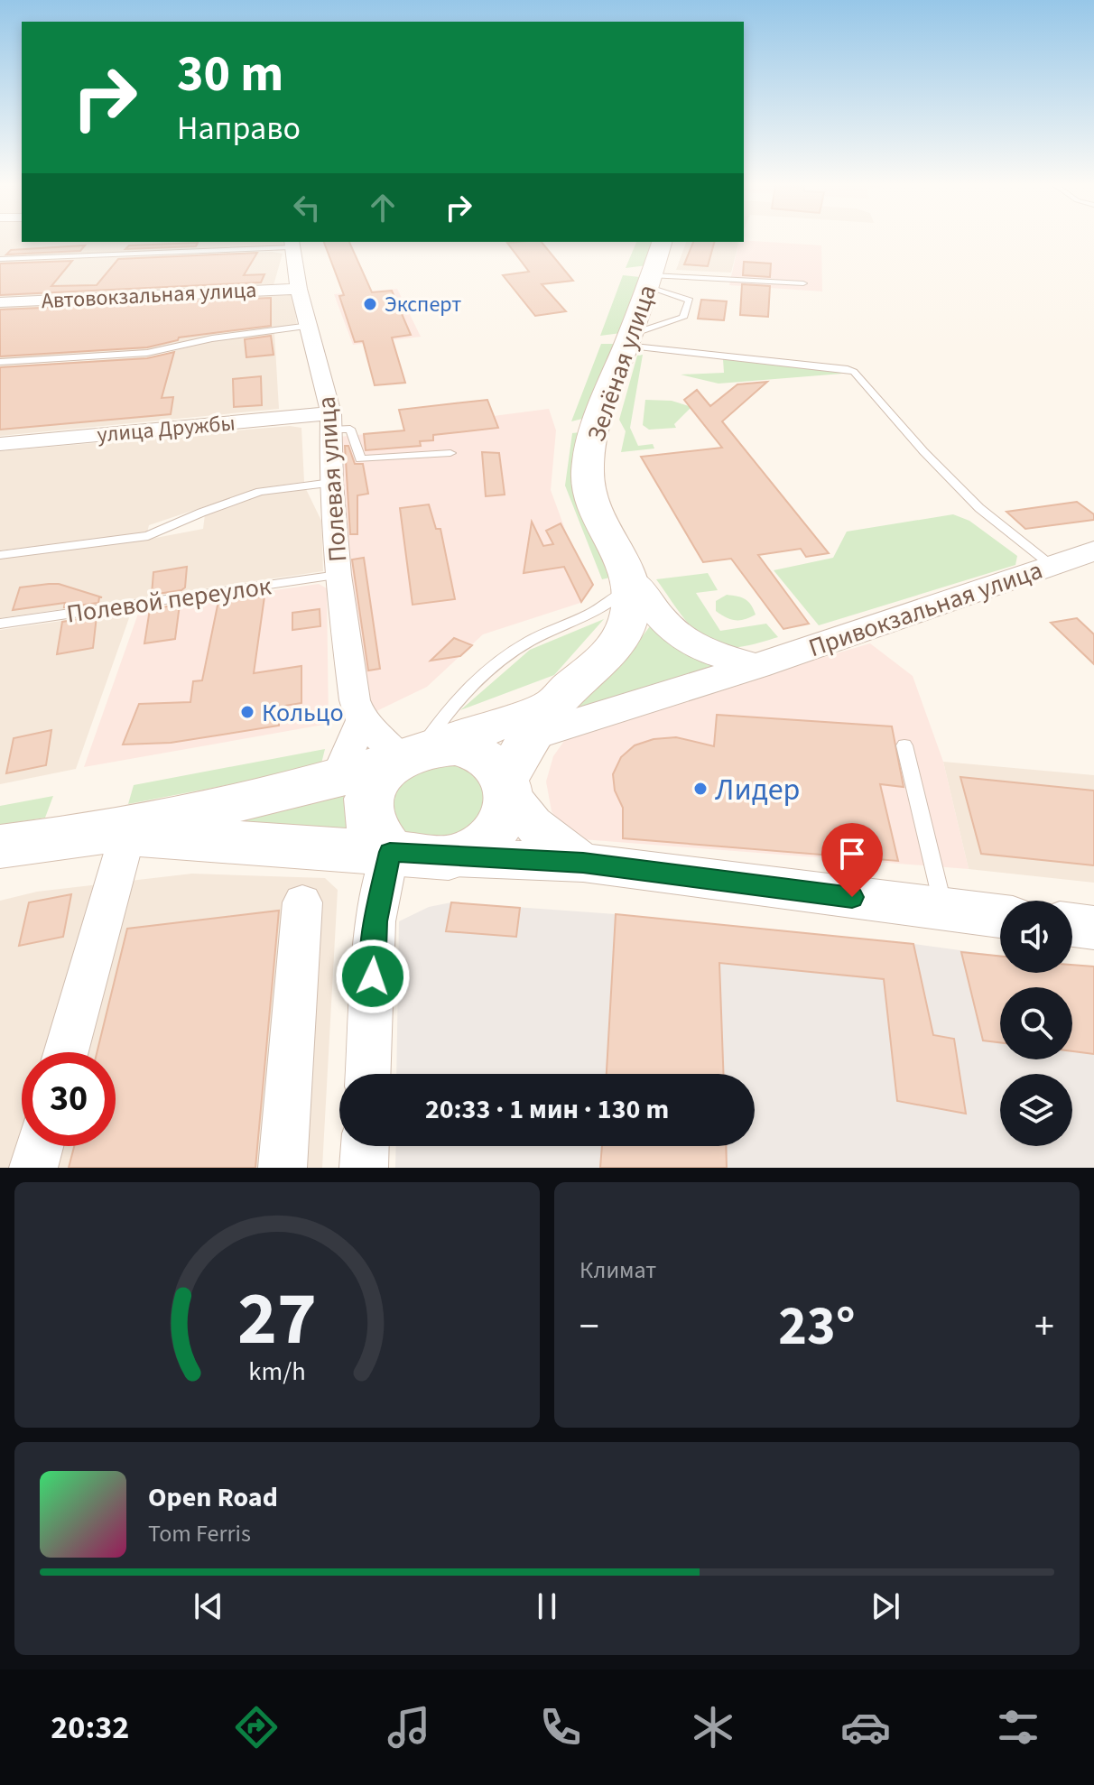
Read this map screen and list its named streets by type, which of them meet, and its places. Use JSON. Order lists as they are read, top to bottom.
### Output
{
  "streets": {
    "main road": ["Зелёная улица"],
    "street": [
      "Автовокзальная улица",
      "улица Дружбы",
      "Полевая улица",
      "Привокзальная улица"
    ],
    "lane": ["Полевой переулок"]
  },
  "crossings": [
    ["Автовокзальная улица", "Полевая улица"],
    ["улица Дружбы", "Полевая улица"],
    ["Полевая улица", "Полевой переулок"]
  ],
  "places": ["Эксперт", "Кольцо", "Лидер"],
  "page": {
    "turn": ["30 m", "Направо"],
    "limit": "30",
    "trip": "20:33 · 1 мин · 130 m",
    "tile": "Климат",
    "heat": ["−", "23°", "+"],
    "song": ["Open Road", "Tom Ferris"],
    "tabs": "20:32",
    "gauge": ["27", "km/h"]
  }
}
